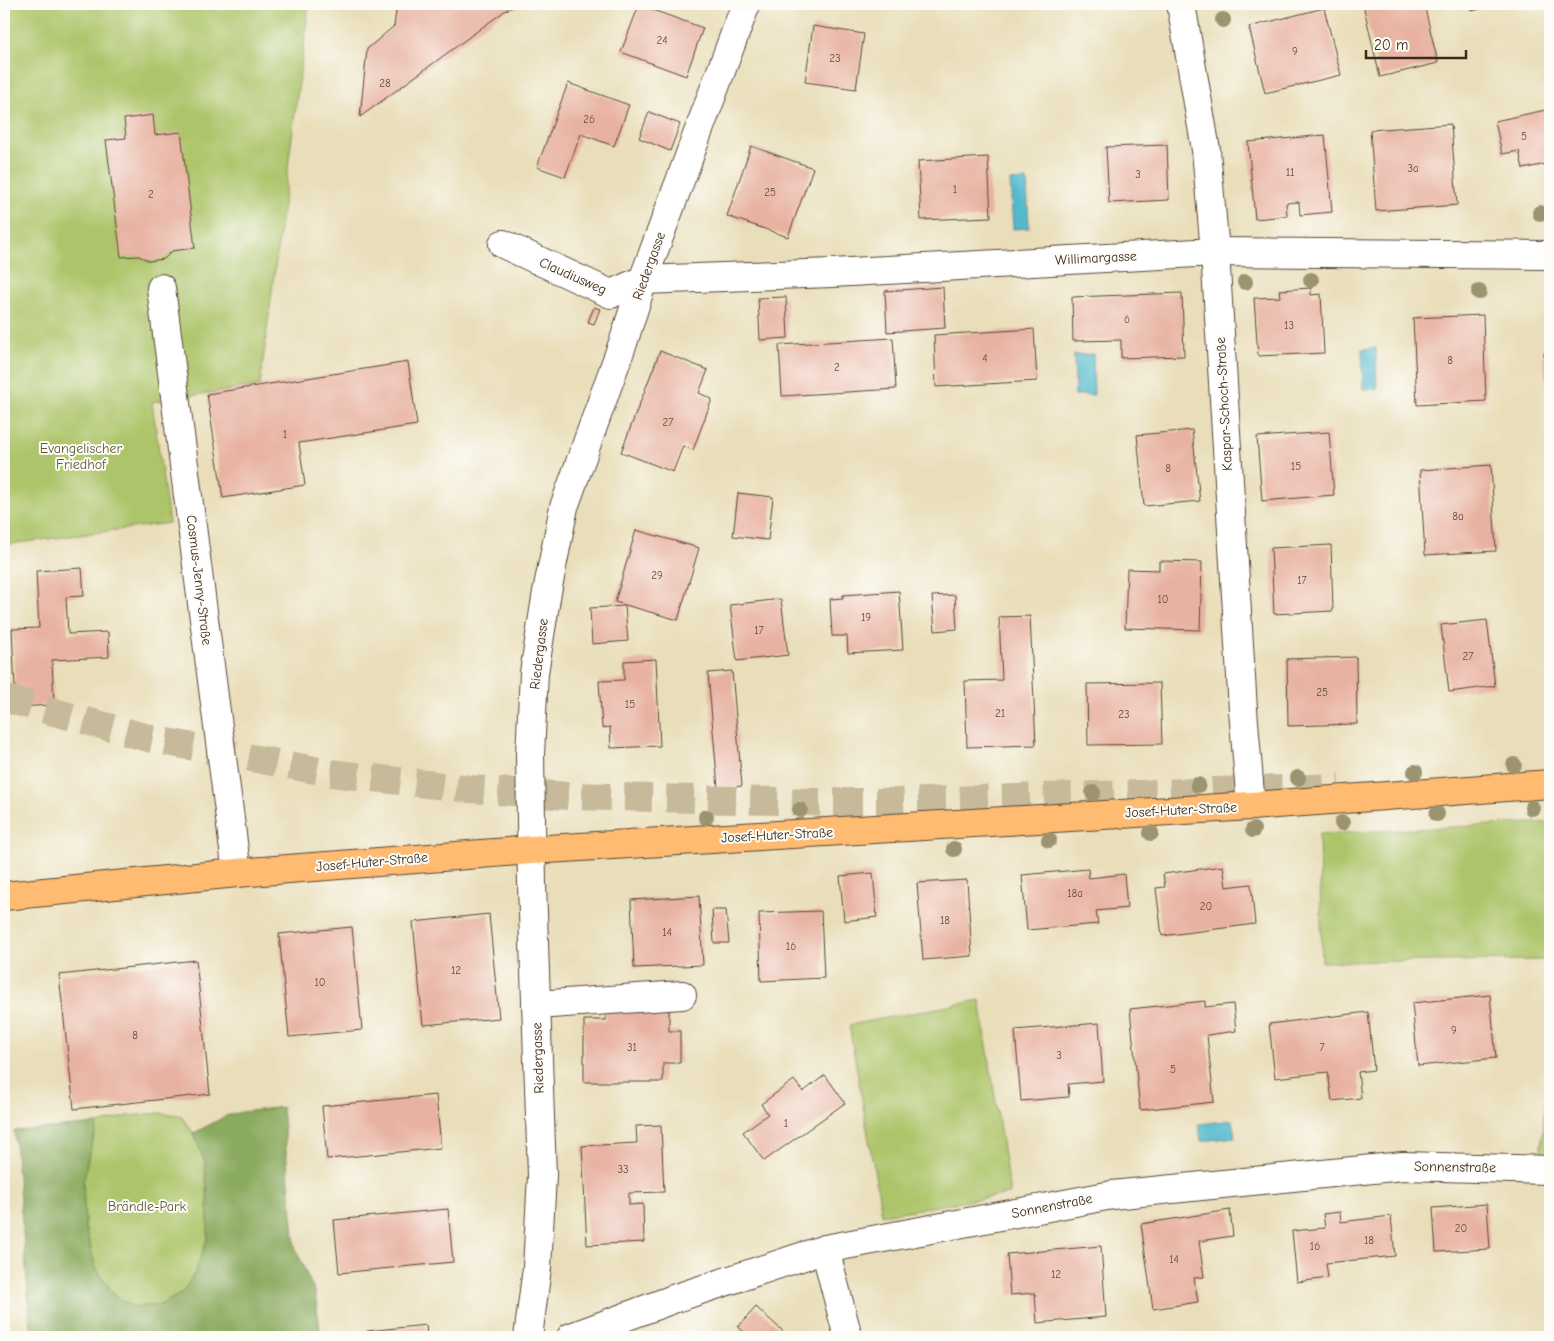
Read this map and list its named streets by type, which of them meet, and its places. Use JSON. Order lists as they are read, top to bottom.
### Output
{
  "streets": {
    "main road": ["Josef-Huter-Straße"],
    "street": [
      "Willimargasse",
      "Riedergasse",
      "Claudiusweg",
      "Kaspar-Schoch-Straße",
      "Cosmus-Jenny-Straße",
      "Sonnenstraße"
    ]
  },
  "crossings": [
    ["Willimargasse", "Riedergasse"],
    ["Willimargasse", "Claudiusweg"],
    ["Willimargasse", "Kaspar-Schoch-Straße"],
    ["Riedergasse", "Claudiusweg"],
    ["Riedergasse", "Josef-Huter-Straße"],
    ["Kaspar-Schoch-Straße", "Josef-Huter-Straße"],
    ["Cosmus-Jenny-Straße", "Josef-Huter-Straße"]
  ],
  "parks": ["Evangelischer Friedhof", "Brändle-Park"],
  "house_numbers": [
    "24",
    "9",
    "23",
    "28",
    "26",
    "5",
    "3a",
    "11",
    "3",
    "1",
    "25",
    "2",
    "6",
    "13",
    "4",
    "8",
    "2",
    "27",
    "1",
    "15",
    "8",
    "8a",
    "29",
    "17",
    "10",
    "19",
    "17",
    "27",
    "25",
    "15",
    "21",
    "23",
    "18a",
    "20",
    "18",
    "14",
    "16",
    "12",
    "10",
    "9",
    "8",
    "31",
    "7",
    "3",
    "5",
    "1",
    "33",
    "20",
    "18",
    "16",
    "14",
    "12"
  ],
  "scale_bar": "20 m"
}
